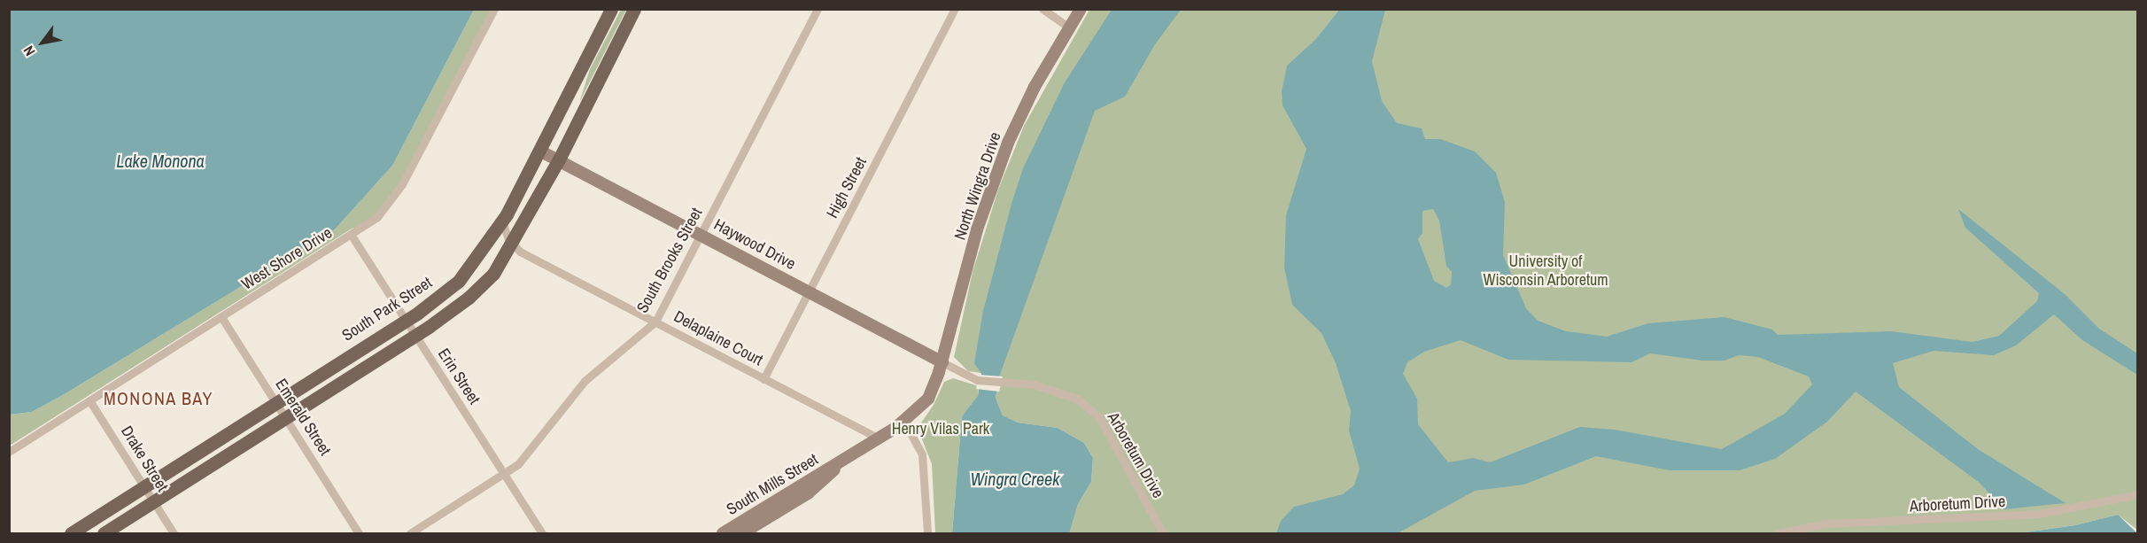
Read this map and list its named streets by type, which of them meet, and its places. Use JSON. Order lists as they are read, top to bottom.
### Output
{
  "streets": {
    "main road": ["South Park Street"],
    "street": [
      "North Wingra Drive",
      "High Street",
      "Haywood Drive",
      "West Shore Drive",
      "South Brooks Street",
      "Delaplaine Court",
      "Erin Street",
      "Emerald Street",
      "Arboretum Drive",
      "Drake Street",
      "South Mills Street"
    ]
  },
  "crossings": [
    ["North Wingra Drive", "Haywood Drive"],
    ["North Wingra Drive", "South Mills Street"],
    ["High Street", "Haywood Drive"],
    ["High Street", "Delaplaine Court"],
    ["Haywood Drive", "South Brooks Street"],
    ["Haywood Drive", "South Park Street"],
    ["Haywood Drive", "Arboretum Drive"],
    ["West Shore Drive", "Erin Street"],
    ["West Shore Drive", "Emerald Street"],
    ["West Shore Drive", "Drake Street"],
    ["South Brooks Street", "Delaplaine Court"],
    ["South Brooks Street", "Erin Street"],
    ["South Park Street", "Erin Street"],
    ["South Park Street", "Emerald Street"],
    ["South Park Street", "Drake Street"],
    ["Delaplaine Court", "South Mills Street"]
  ],
  "districts": ["MONONA BAY"],
  "water": ["Lake Monona", "Wingra Creek"],
  "parks": ["University of Wisconsin Arboretum", "Henry Vilas Park"],
  "north": "bottom left"
}
